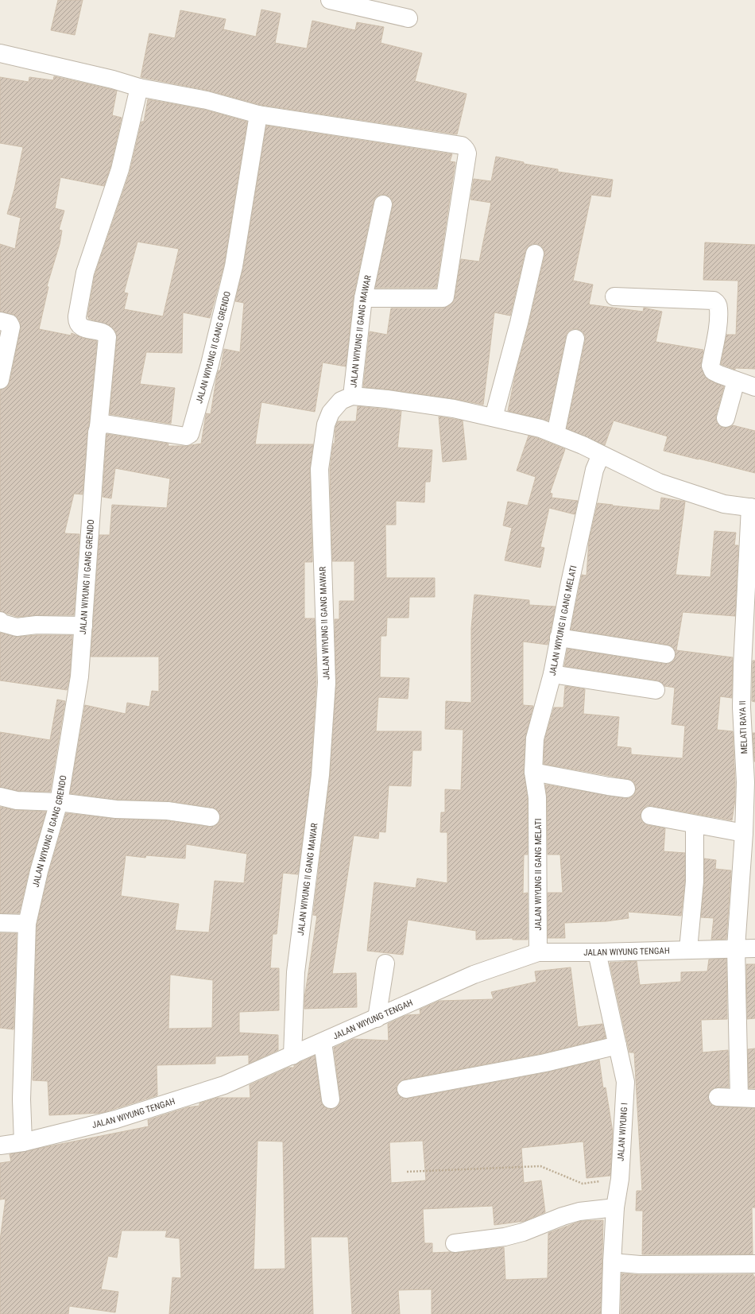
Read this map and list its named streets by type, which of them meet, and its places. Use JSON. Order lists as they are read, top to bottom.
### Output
{
  "streets": {
    "street": [
      "JALAN WIYUNG II GANG MAWAR",
      "JALAN WIYUNG II GANG GRENDO",
      "JALAN WIYUNG II GANG MELATI",
      "MELATI RAYA II",
      "JALAN WIYUNG TENGAH",
      "JALAN WIYUNG I"
    ]
  },
  "crossings": [
    ["JALAN WIYUNG II GANG MAWAR", "JALAN WIYUNG TENGAH"],
    ["JALAN WIYUNG II GANG GRENDO", "JALAN WIYUNG TENGAH"],
    ["JALAN WIYUNG II GANG MELATI", "JALAN WIYUNG TENGAH"],
    ["MELATI RAYA II", "JALAN WIYUNG TENGAH"],
    ["JALAN WIYUNG TENGAH", "JALAN WIYUNG I"]
  ]
}
